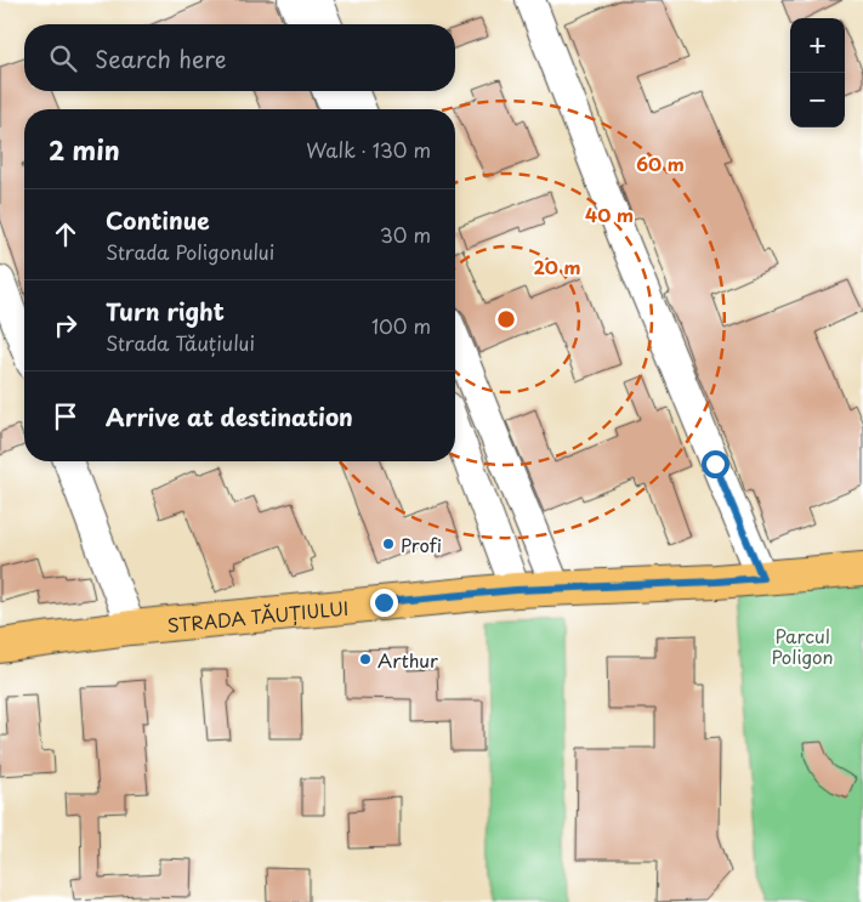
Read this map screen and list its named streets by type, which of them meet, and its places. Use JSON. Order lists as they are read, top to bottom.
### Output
{
  "streets": {
    "main road": ["STRADA TĂUȚIULUI"]
  },
  "parks": ["Parcul Poligon"],
  "places": ["Profi", "Arthur"],
  "page": {
    "map_buttons": ["+", "−"],
    "search": "Search here",
    "heading": ["2 min", "Walk · 130 m"],
    "list": [
      ["Continue", "Strada Poligonului", "30 m"],
      ["Turn right", "Strada Tăuțiului", "100 m"],
      "Arrive at destination"
    ]
  },
  "rings": ["60 m", "40 m", "20 m"]
}
